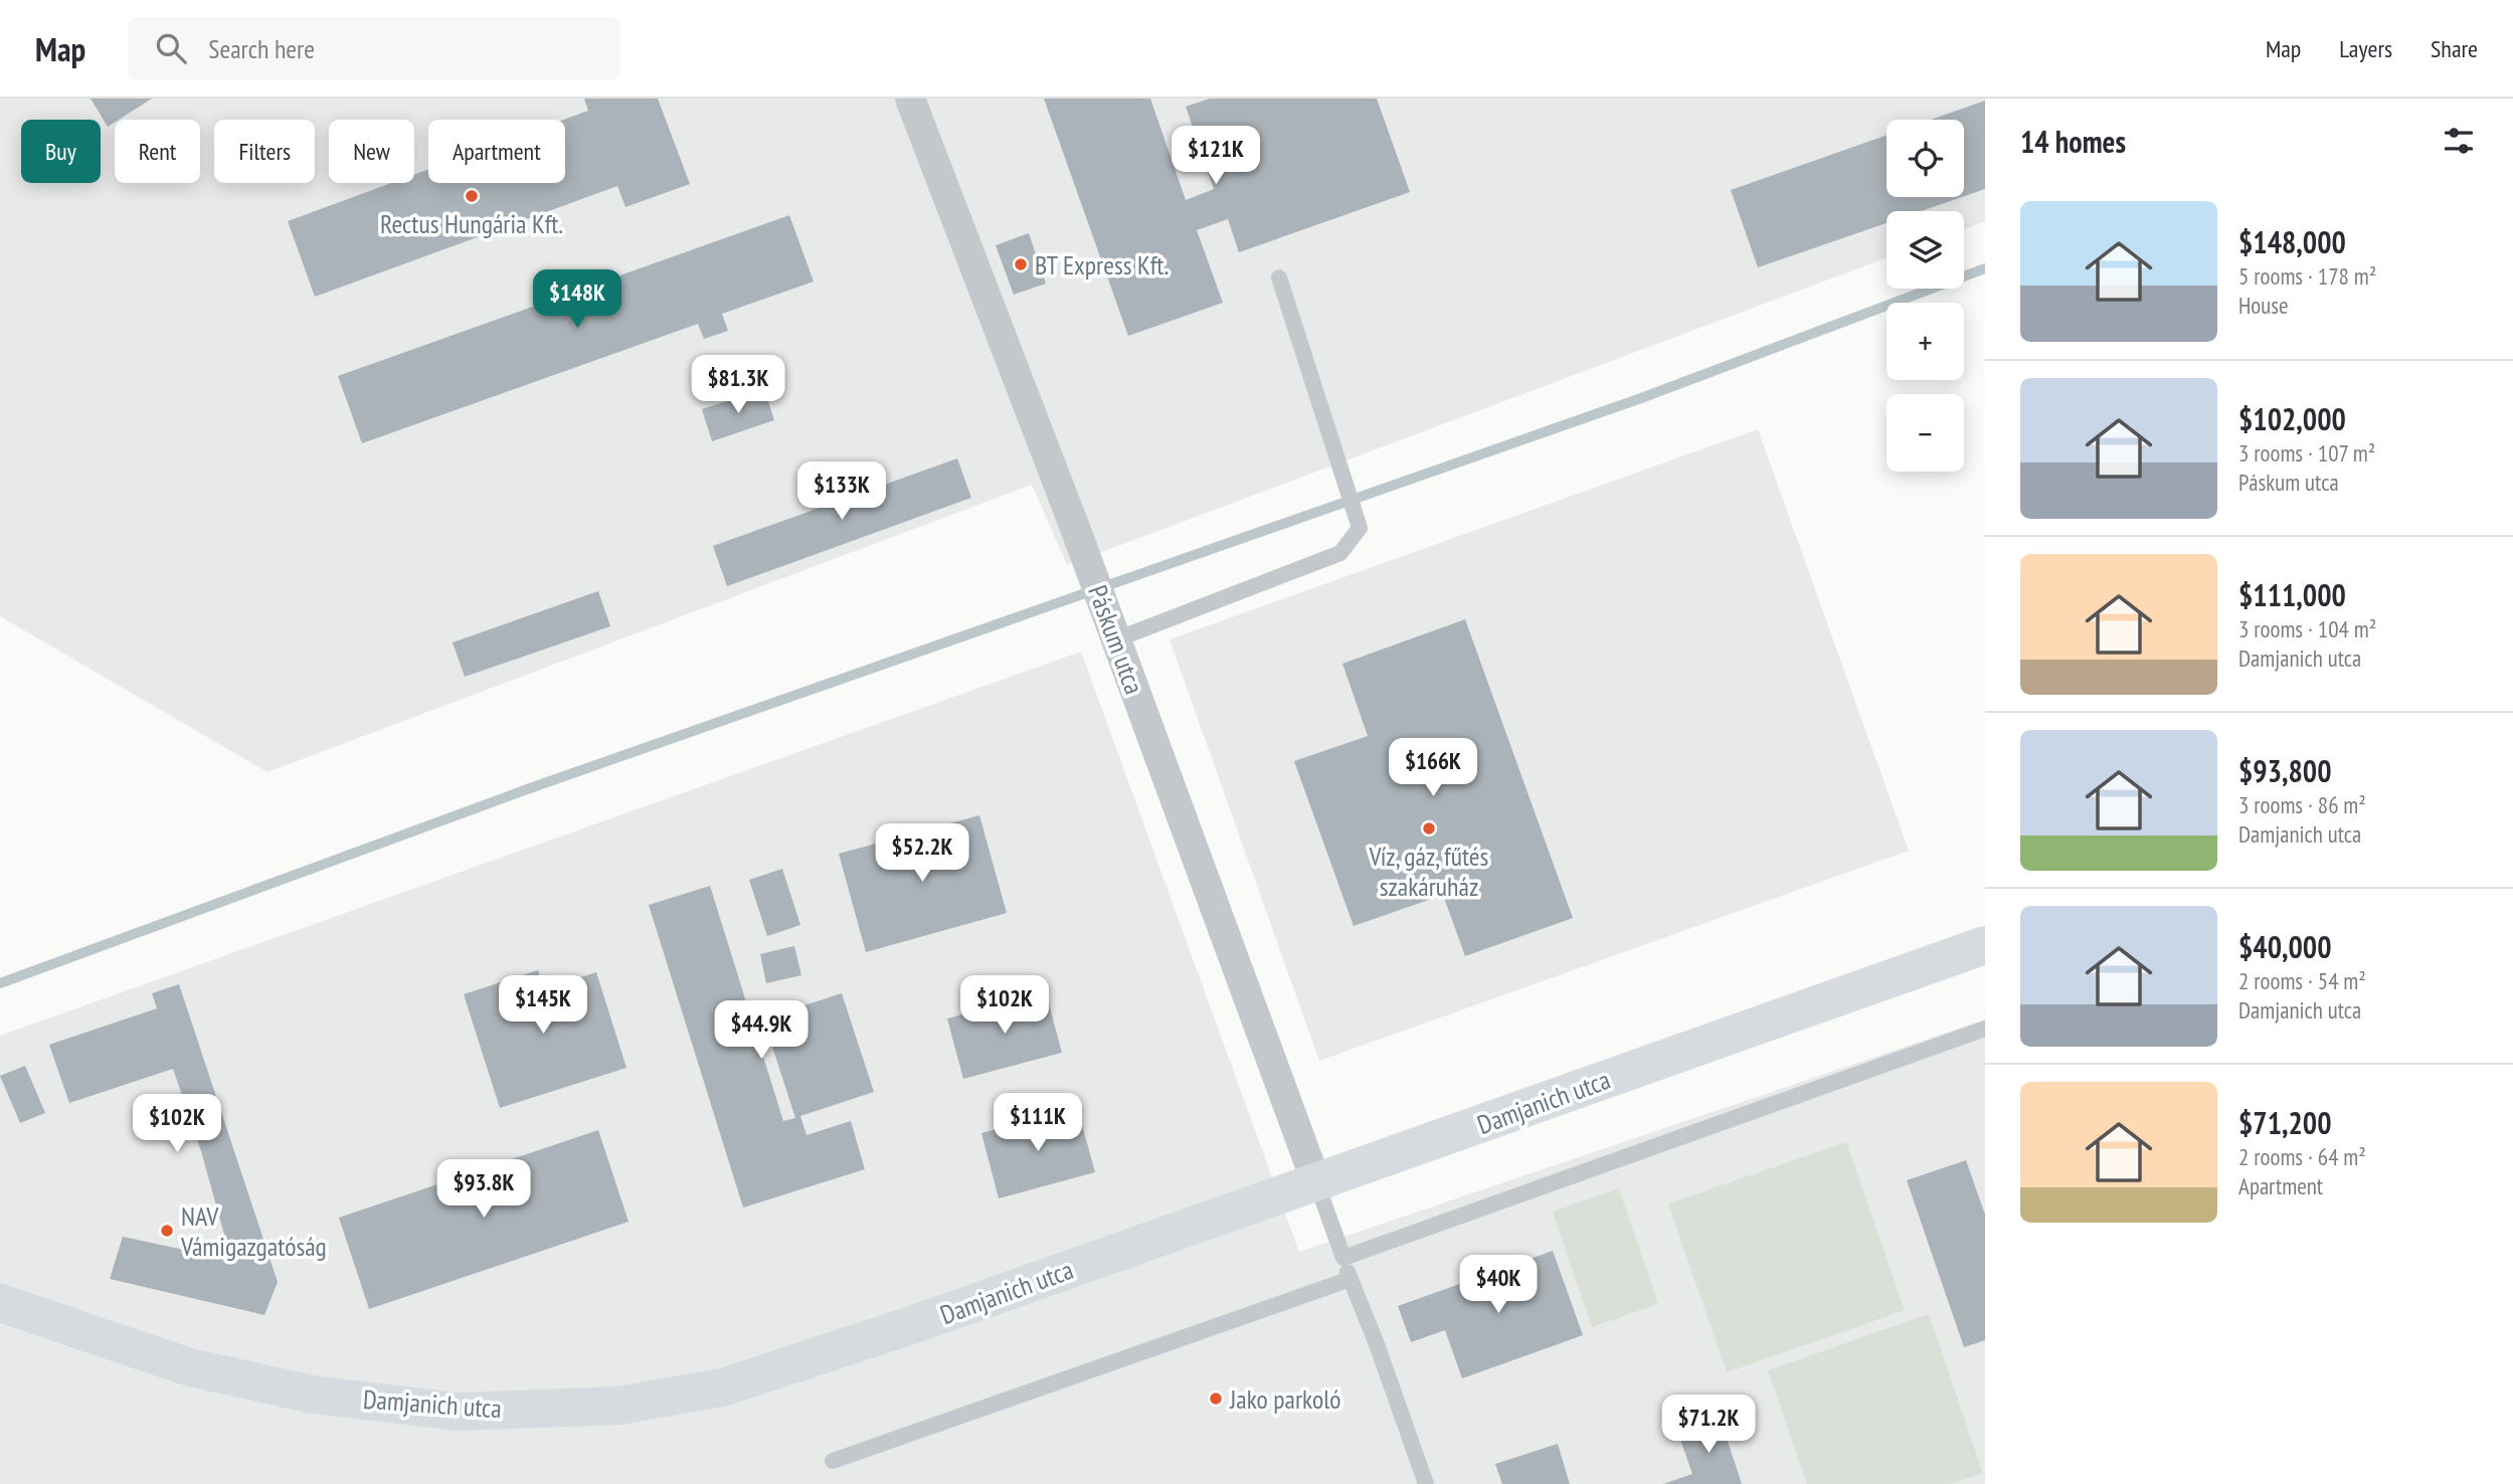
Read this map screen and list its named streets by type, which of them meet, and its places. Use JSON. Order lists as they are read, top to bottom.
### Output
{
  "streets": {
    "main road": ["Damjanich utca"],
    "street": ["Páskum utca"]
  },
  "crossings": [
    ["Páskum utca", "Damjanich utca"]
  ],
  "places": [
    "Rectus Hungária Kft.",
    "BT Express Kft.",
    "Víz, gáz, fűtés szakáruház",
    "NAV Vámigazgatóság",
    "Jako parkoló"
  ],
  "page": {
    "header": "Map",
    "search": "Search here",
    "nav": ["Map", "Layers", "Share"],
    "heading": "14 homes",
    "map_buttons": ["+", "−"],
    "chip": [
      "Buy",
      "Rent",
      "Filters",
      "New",
      "Apartment"
    ],
    "price": [
      "$121K",
      "$148K",
      "$81.3K",
      "$133K",
      "$166K",
      "$52.2K",
      "$145K",
      "$102K",
      "$44.9K",
      "$111K",
      "$102K",
      "$93.8K",
      "$40K",
      "$71.2K"
    ],
    "list": [
      {
        "name": "$148,000",
        "note": "5 rooms · 178 m² · House"
      },
      {
        "name": "$102,000",
        "note": "3 rooms · 107 m² · Páskum utca"
      },
      {
        "name": "$111,000",
        "note": "3 rooms · 104 m² · Damjanich utca"
      },
      {
        "name": "$93,800",
        "note": "3 rooms · 86 m² · Damjanich utca"
      },
      {
        "name": "$40,000",
        "note": "2 rooms · 54 m² · Damjanich utca"
      },
      {
        "name": "$71,200",
        "note": "2 rooms · 64 m² · Apartment"
      }
    ]
  }
}
